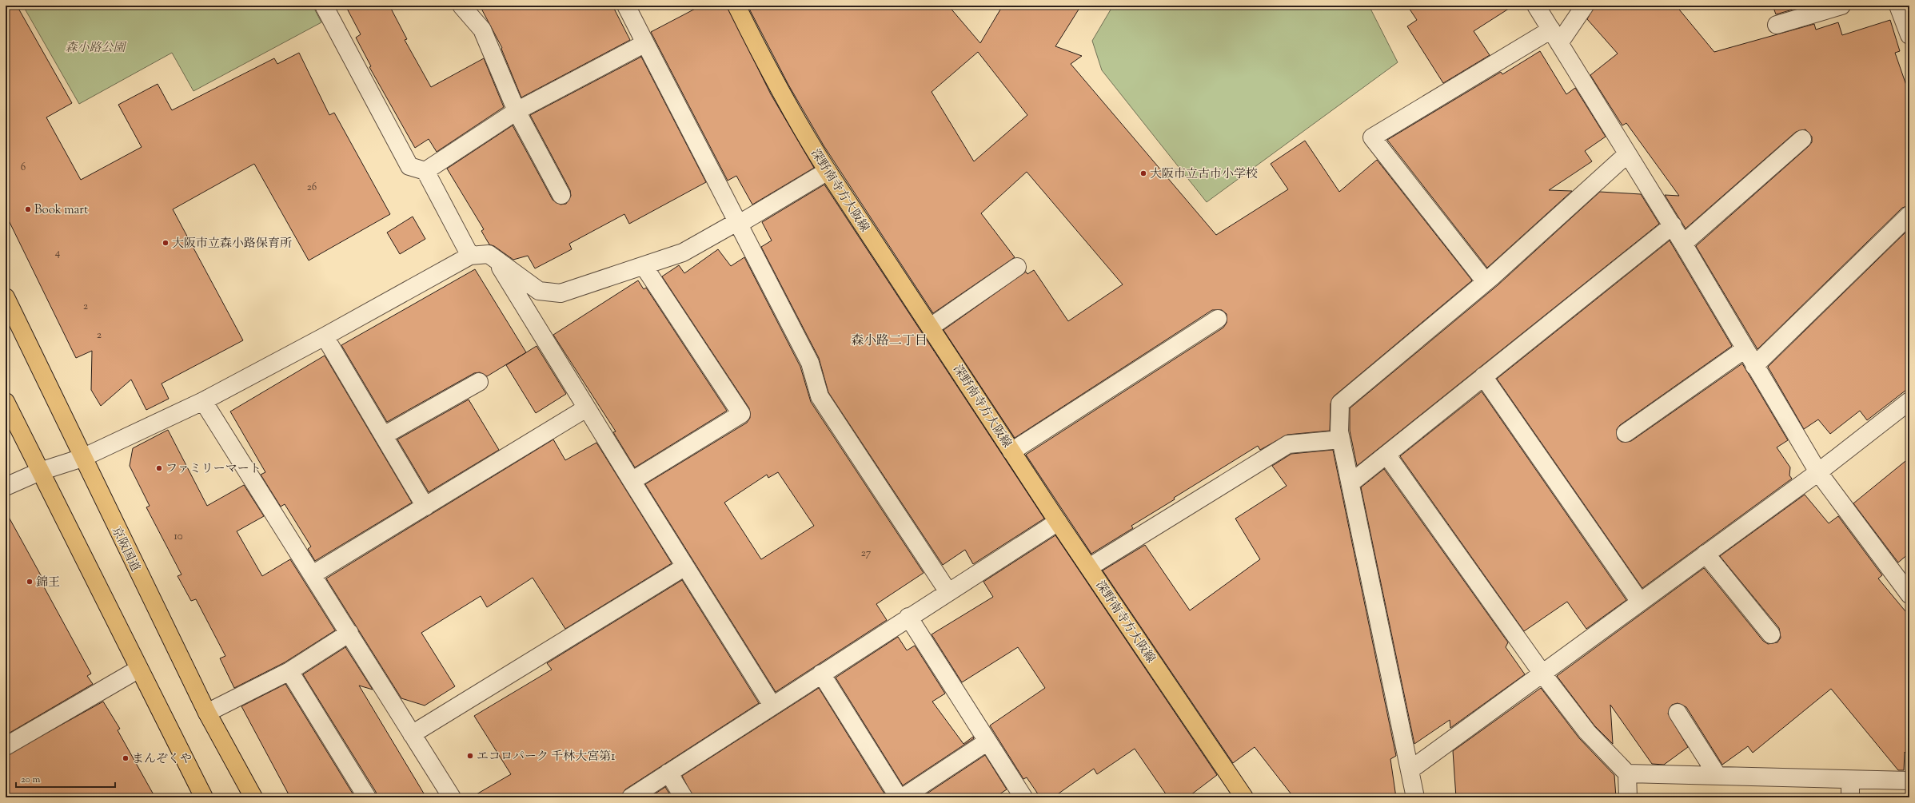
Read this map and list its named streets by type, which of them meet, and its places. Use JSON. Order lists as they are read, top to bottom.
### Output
{
  "streets": {
    "main road": ["深野南寺方大阪線", "京阪国道"]
  },
  "districts": ["森小路二丁目"],
  "parks": ["森小路公園"],
  "places": [
    "大阪市立古市小学校",
    "Book mart",
    "大阪市立森小路保育所",
    "ファミリーマート",
    "錦王",
    "エコロパーク 千林大宮第1",
    "まんぞくや"
  ],
  "house_numbers": [
    "6",
    "26",
    "4",
    "2",
    "2",
    "10",
    "27"
  ],
  "scale_bar": "20 m"
}
